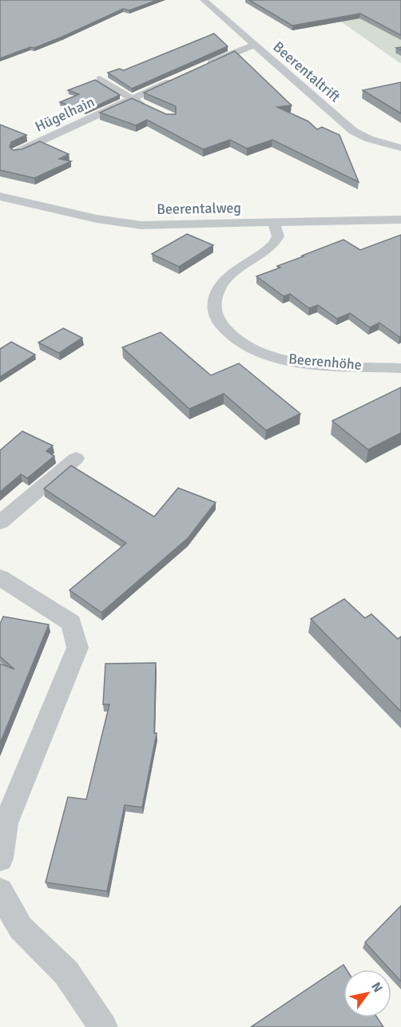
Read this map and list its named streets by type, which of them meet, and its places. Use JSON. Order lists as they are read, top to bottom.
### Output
{
  "streets": {
    "street": [
      "Beerentaltrift",
      "Hügelhain",
      "Beerentalweg",
      "Beerenhöhe"
    ]
  },
  "crossings": [
    ["Beerentalweg", "Beerenhöhe"]
  ],
  "north": "top right"
}
